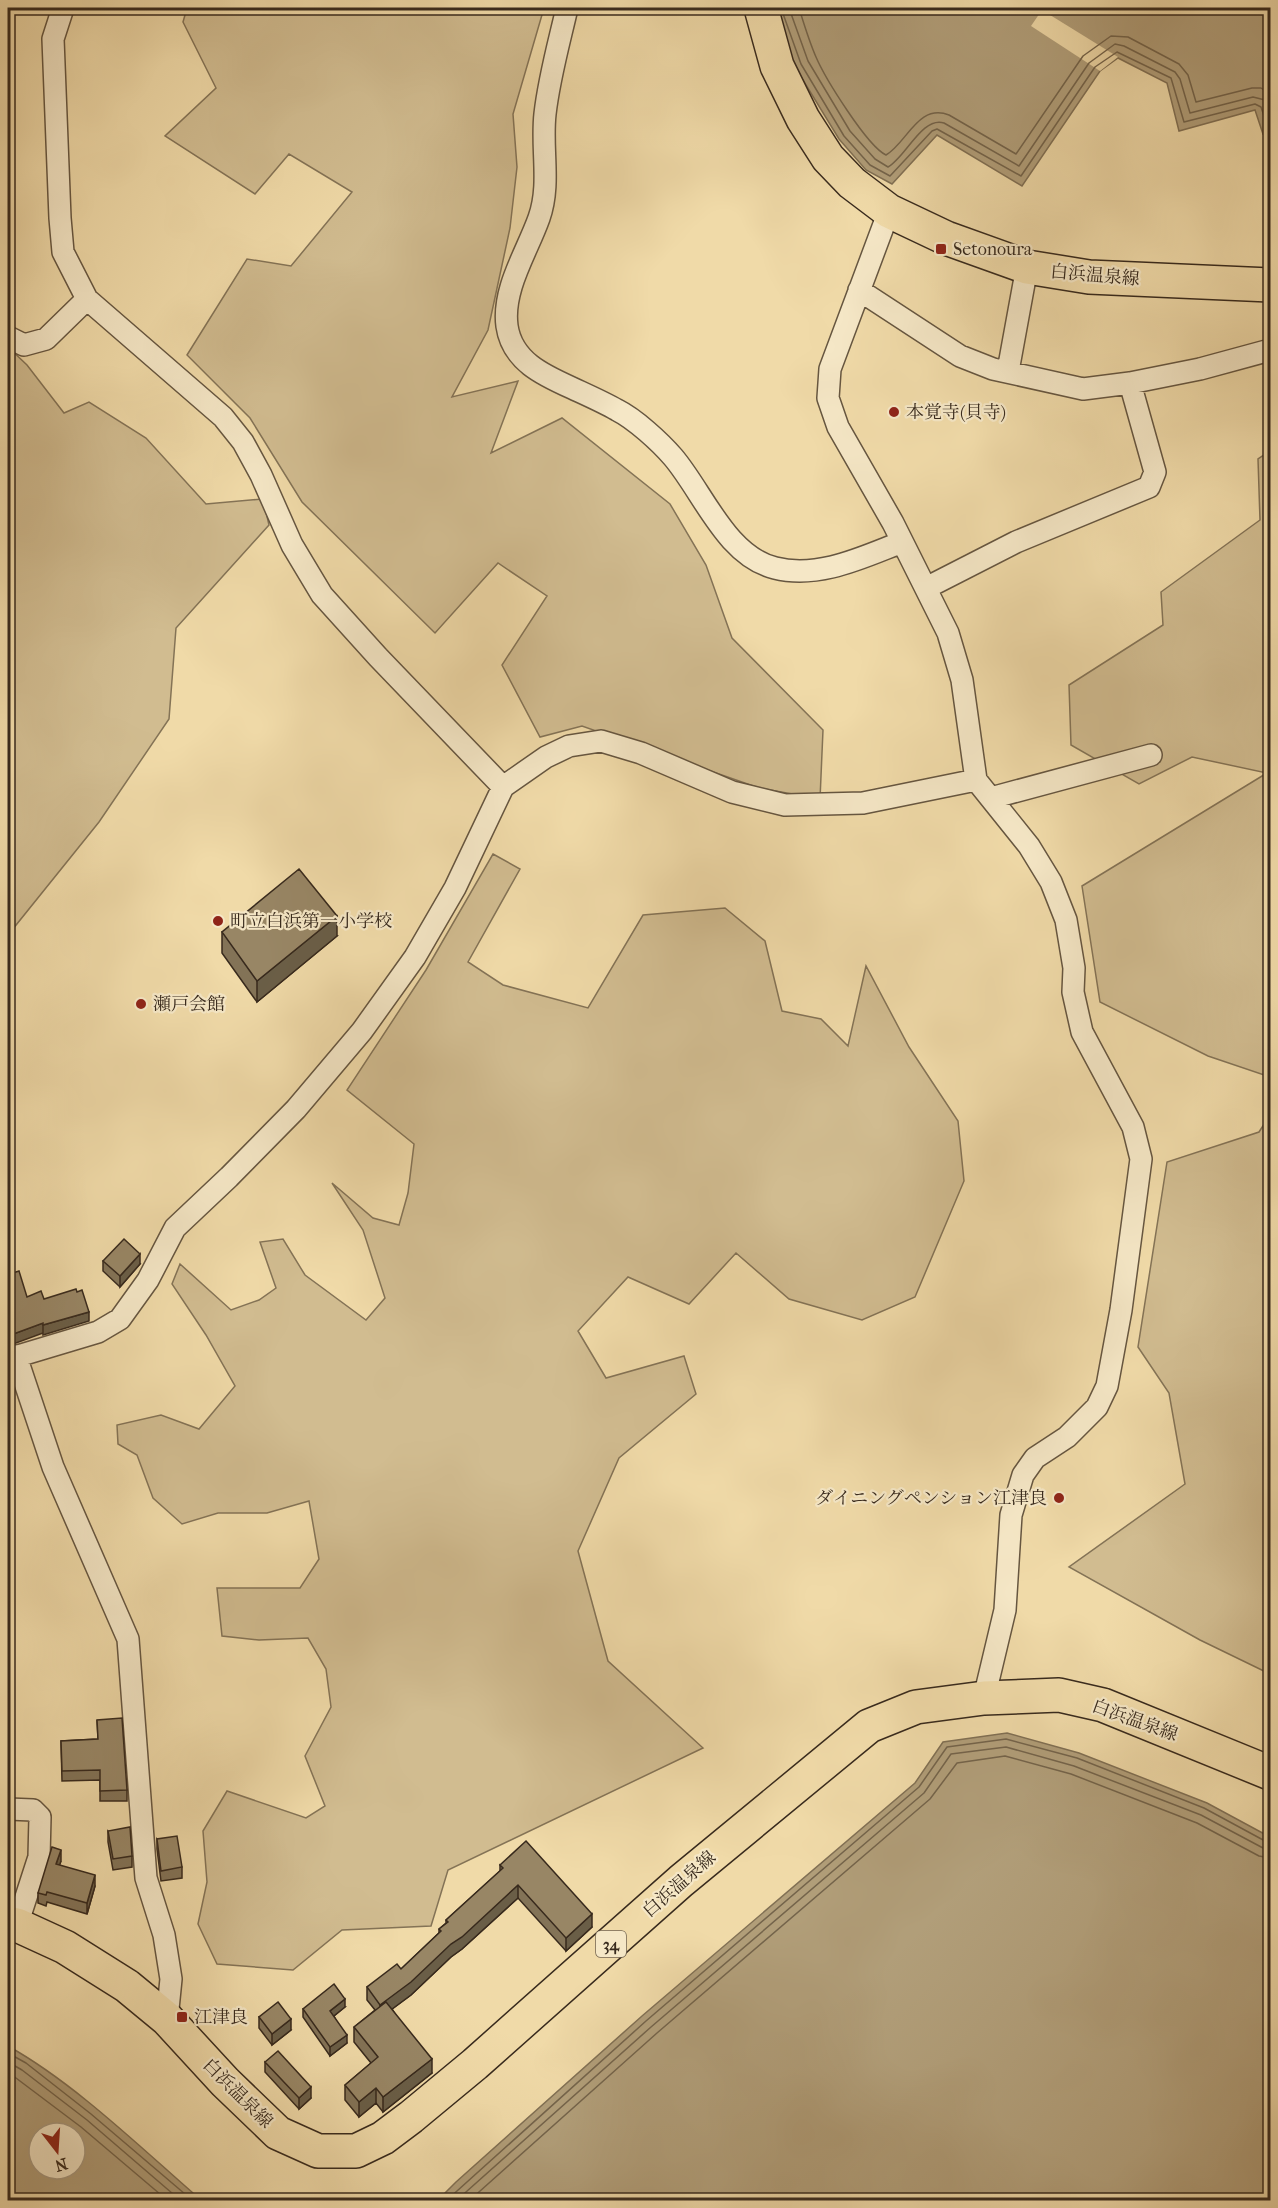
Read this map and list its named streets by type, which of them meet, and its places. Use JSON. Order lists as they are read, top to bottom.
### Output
{
  "streets": {
    "main road": ["白浜温泉線", "34"]
  },
  "places": {
    "transit": ["Setonoura", "江津良"],
    "other": [
      "本覚寺(貝寺)",
      "町立白浜第一小学校",
      "瀬戸会館",
      "ダイニングペンション江津良"
    ]
  },
  "north": "bottom"
}
